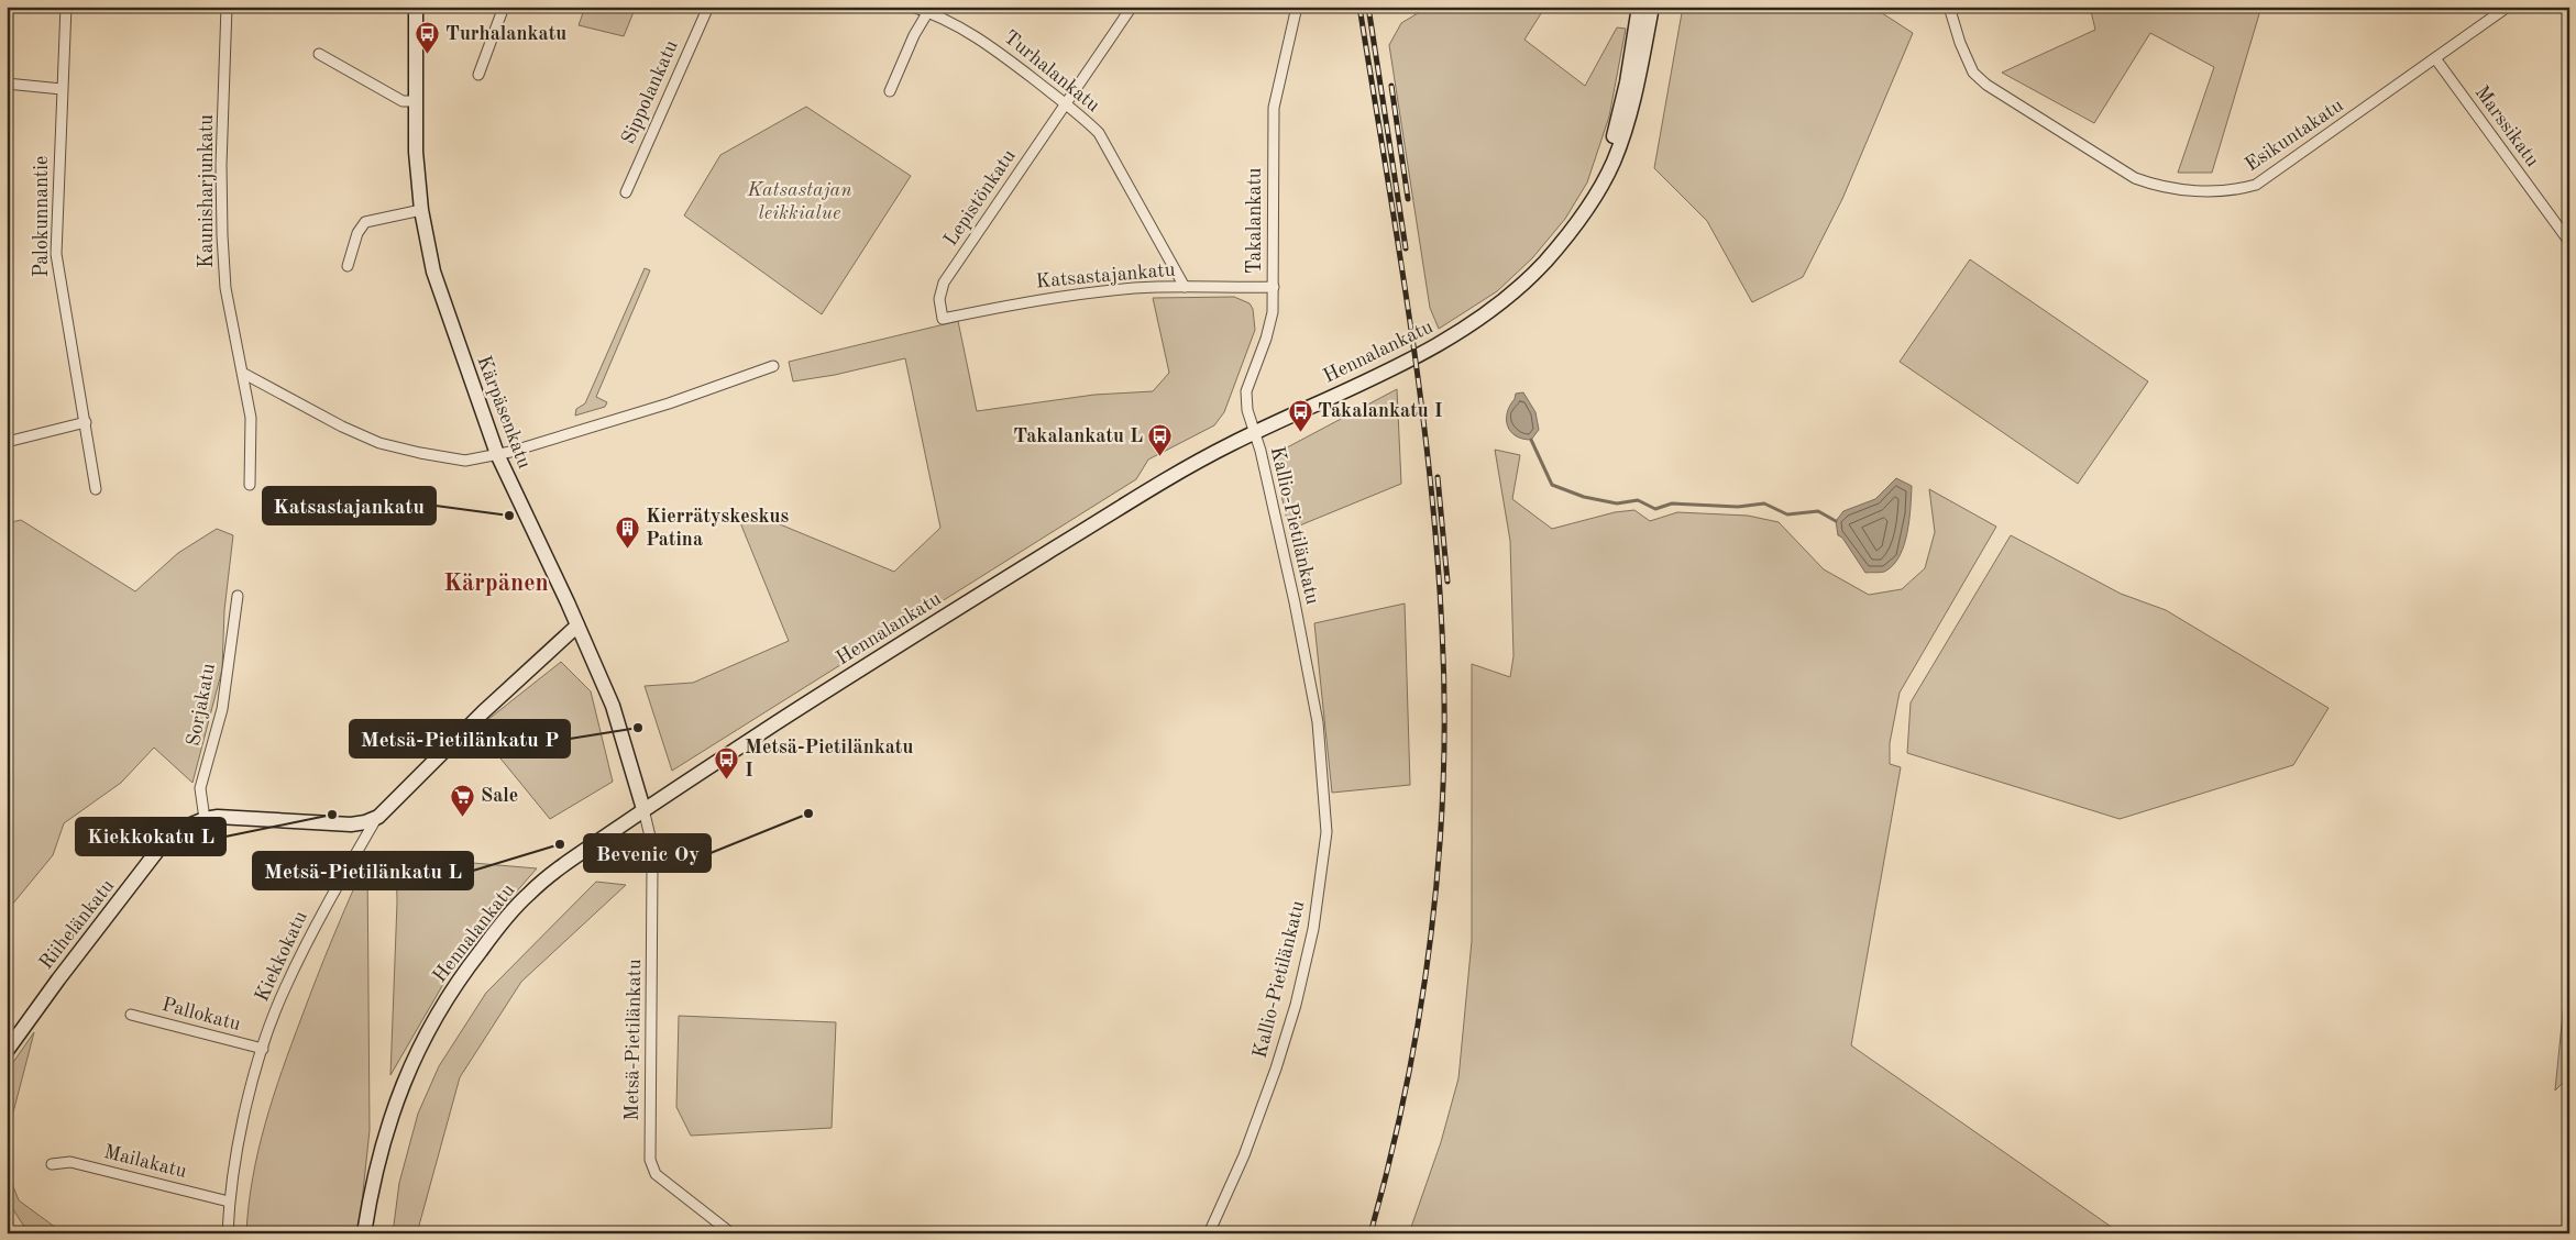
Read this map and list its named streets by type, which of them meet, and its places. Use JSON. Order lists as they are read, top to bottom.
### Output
{
  "streets": {
    "street": [
      "Turhalankatu",
      "Sippolankatu",
      "Marssikatu",
      "Esikuntakatu",
      "Kaunisharjunkatu",
      "Lepistönkatu",
      "Palokunnantie",
      "Takalankatu",
      "Katsastajankatu",
      "Hennalankatu",
      "Kärpäsenkatu",
      "Kallio-Pietilänkatu",
      "Sorjakatu",
      "Riihelänkatu",
      "Kiekkokatu",
      "Pallokatu",
      "Metsä-Pietilänkatu",
      "Mailakatu"
    ]
  },
  "crossings": [
    ["Turhalankatu", "Lepistönkatu"],
    ["Turhalankatu", "Katsastajankatu"],
    ["Marssikatu", "Esikuntakatu"],
    ["Lepistönkatu", "Katsastajankatu"],
    ["Takalankatu", "Katsastajankatu"],
    ["Takalankatu", "Hennalankatu"],
    ["Takalankatu", "Kallio-Pietilänkatu"],
    ["Hennalankatu", "Kärpäsenkatu"],
    ["Hennalankatu", "Kallio-Pietilänkatu"],
    ["Hennalankatu", "Metsä-Pietilänkatu"],
    ["Kärpäsenkatu", "Kiekkokatu"],
    ["Kärpäsenkatu", "Metsä-Pietilänkatu"],
    ["Sorjakatu", "Riihelänkatu"],
    ["Riihelänkatu", "Kiekkokatu"],
    ["Kiekkokatu", "Pallokatu"],
    ["Kiekkokatu", "Mailakatu"]
  ],
  "districts": ["Kärpänen"],
  "parks": ["Katsastajan leikkialue"],
  "places": {
    "bus stop": [
      "Turhalankatu",
      "Takalankatu I",
      "Takalankatu L",
      "Metsä-Pietilänkatu I"
    ],
    "other": [
      "Katsastajankatu",
      "Metsä-Pietilänkatu P",
      "Bevenic Oy",
      "Kiekkokatu L",
      "Metsä-Pietilänkatu L"
    ],
    "building": ["Kierrätyskeskus Patina"],
    "supermarket": ["Sale"]
  }
}
